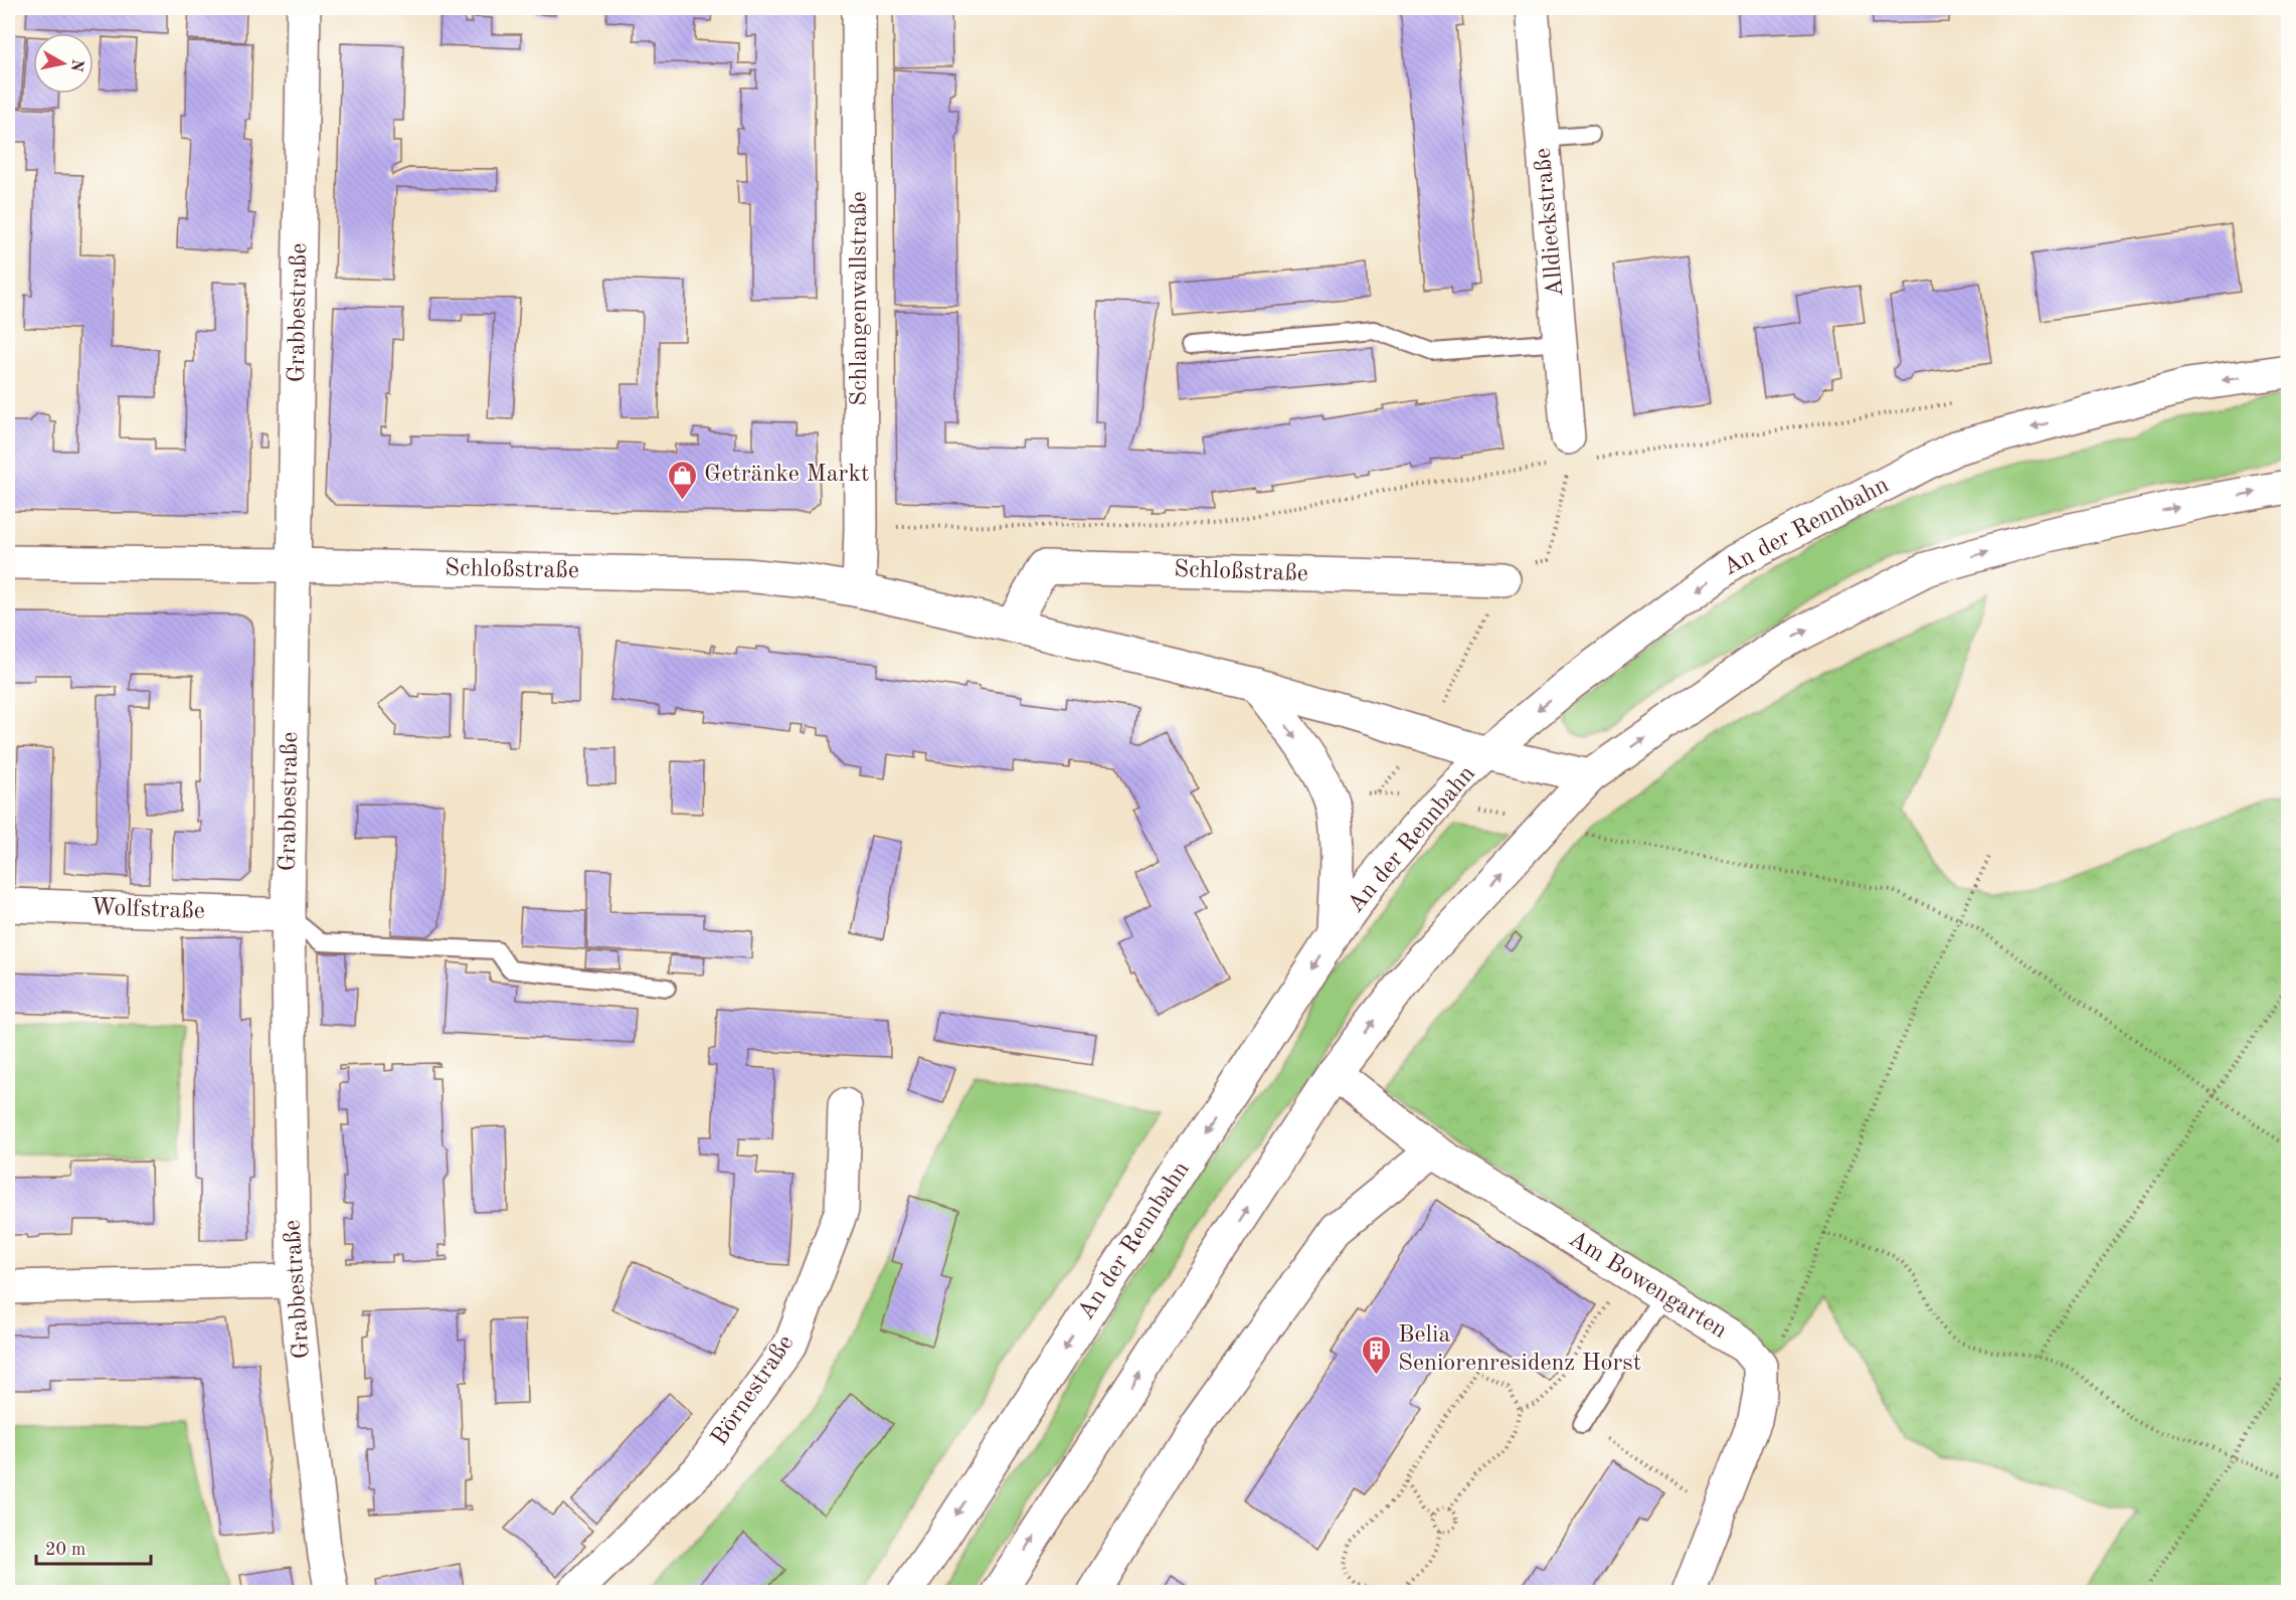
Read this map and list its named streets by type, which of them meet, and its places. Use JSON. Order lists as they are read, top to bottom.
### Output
{
  "streets": {
    "street": [
      "Alldieckstraße",
      "Schlangenwallstraße",
      "Grabbestraße",
      "An der Rennbahn",
      "Schloßstraße",
      "Wolfstraße",
      "Am Bowengarten",
      "Börnestraße"
    ]
  },
  "crossings": [
    ["Schlangenwallstraße", "Schloßstraße"],
    ["Grabbestraße", "Schloßstraße"],
    ["Grabbestraße", "Wolfstraße"],
    ["An der Rennbahn", "Schloßstraße"]
  ],
  "places": {
    "shop": ["Getränke Markt"],
    "building": ["Belia Seniorenresidenz Horst"]
  },
  "scale_bar": "20 m",
  "north": "right"
}
